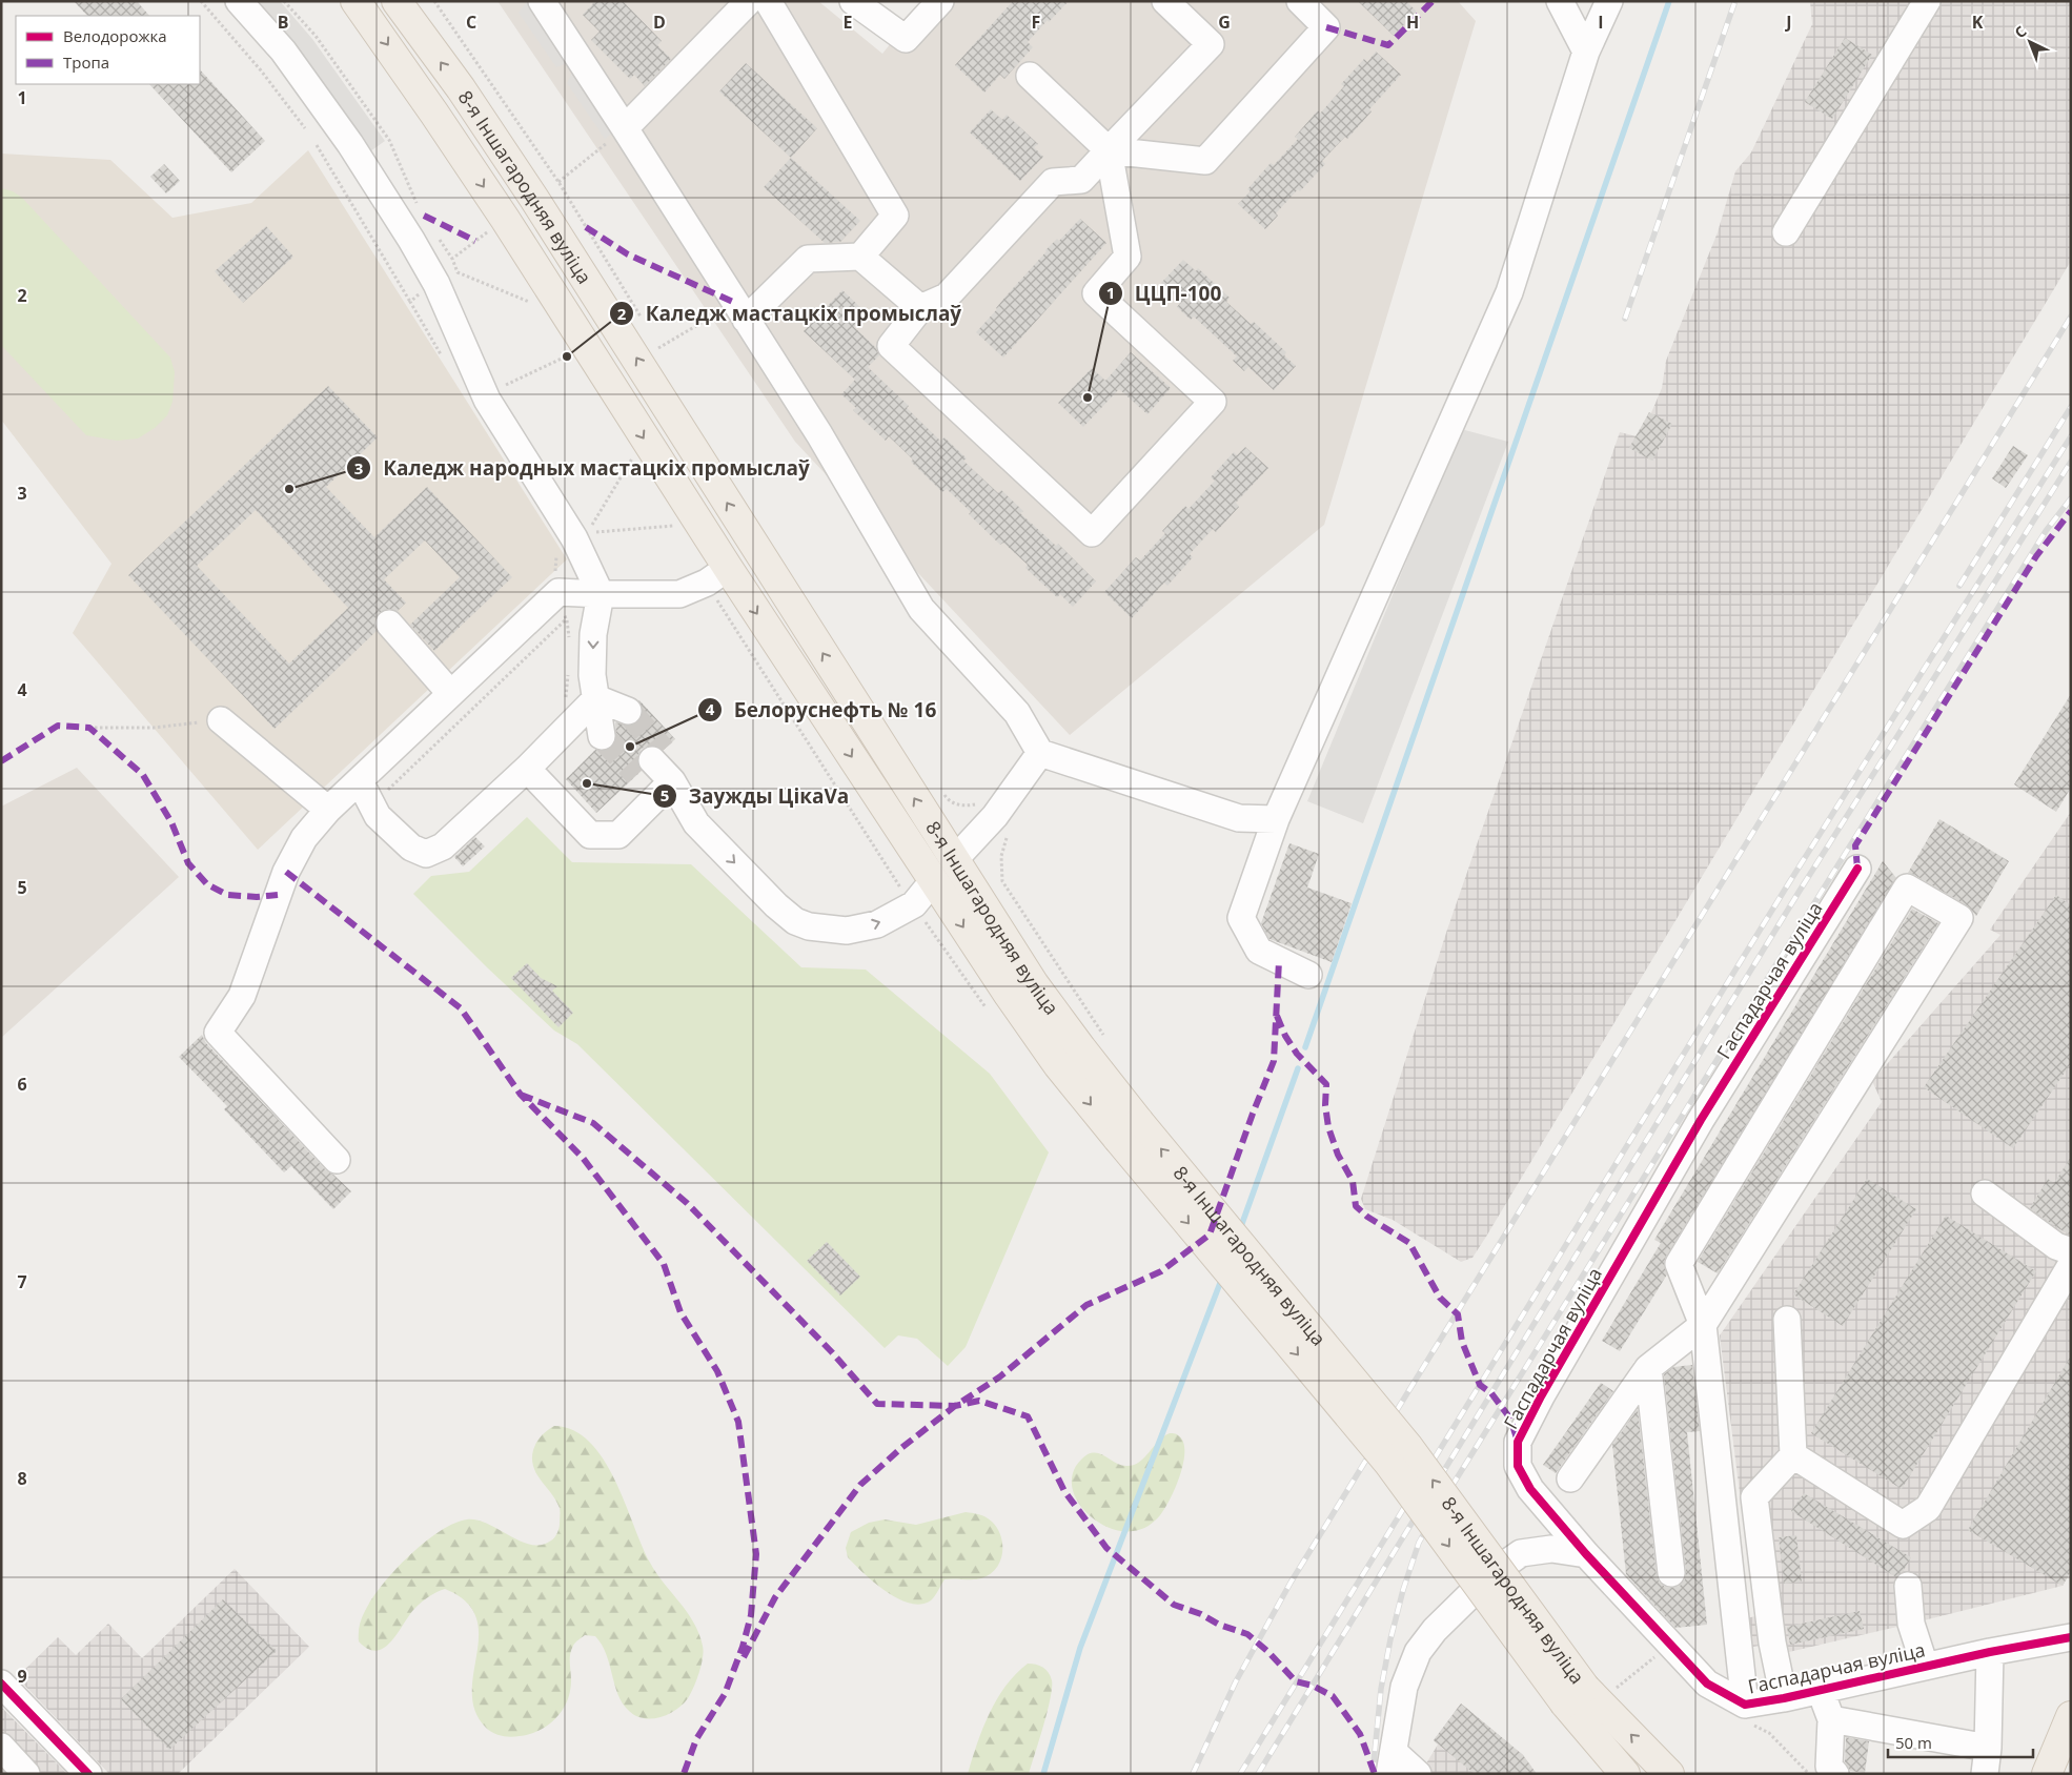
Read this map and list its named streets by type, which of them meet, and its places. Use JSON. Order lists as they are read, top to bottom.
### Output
{
  "streets": {
    "main road": ["8-я Іншагародняя вуліца"],
    "street": ["Гаспадарчая вуліца"]
  },
  "places": [
    "Каледж мастацкіх промыслаў",
    "ЦЦП-100",
    "Каледж народных мастацкіх промыслаў",
    "Белоруснефть № 16",
    "Заужды ЦікаVа"
  ],
  "legend": ["Велодорожка", "Тропа"],
  "scale_bar": "50 m",
  "north": "top left",
  "grid": {
    "columns": [
      "B",
      "C",
      "D",
      "E",
      "F",
      "G",
      "H",
      "I",
      "J",
      "K"
    ],
    "rows": [
      "1",
      "2",
      "3",
      "4",
      "5",
      "6",
      "7",
      "8",
      "9"
    ]
  }
}
